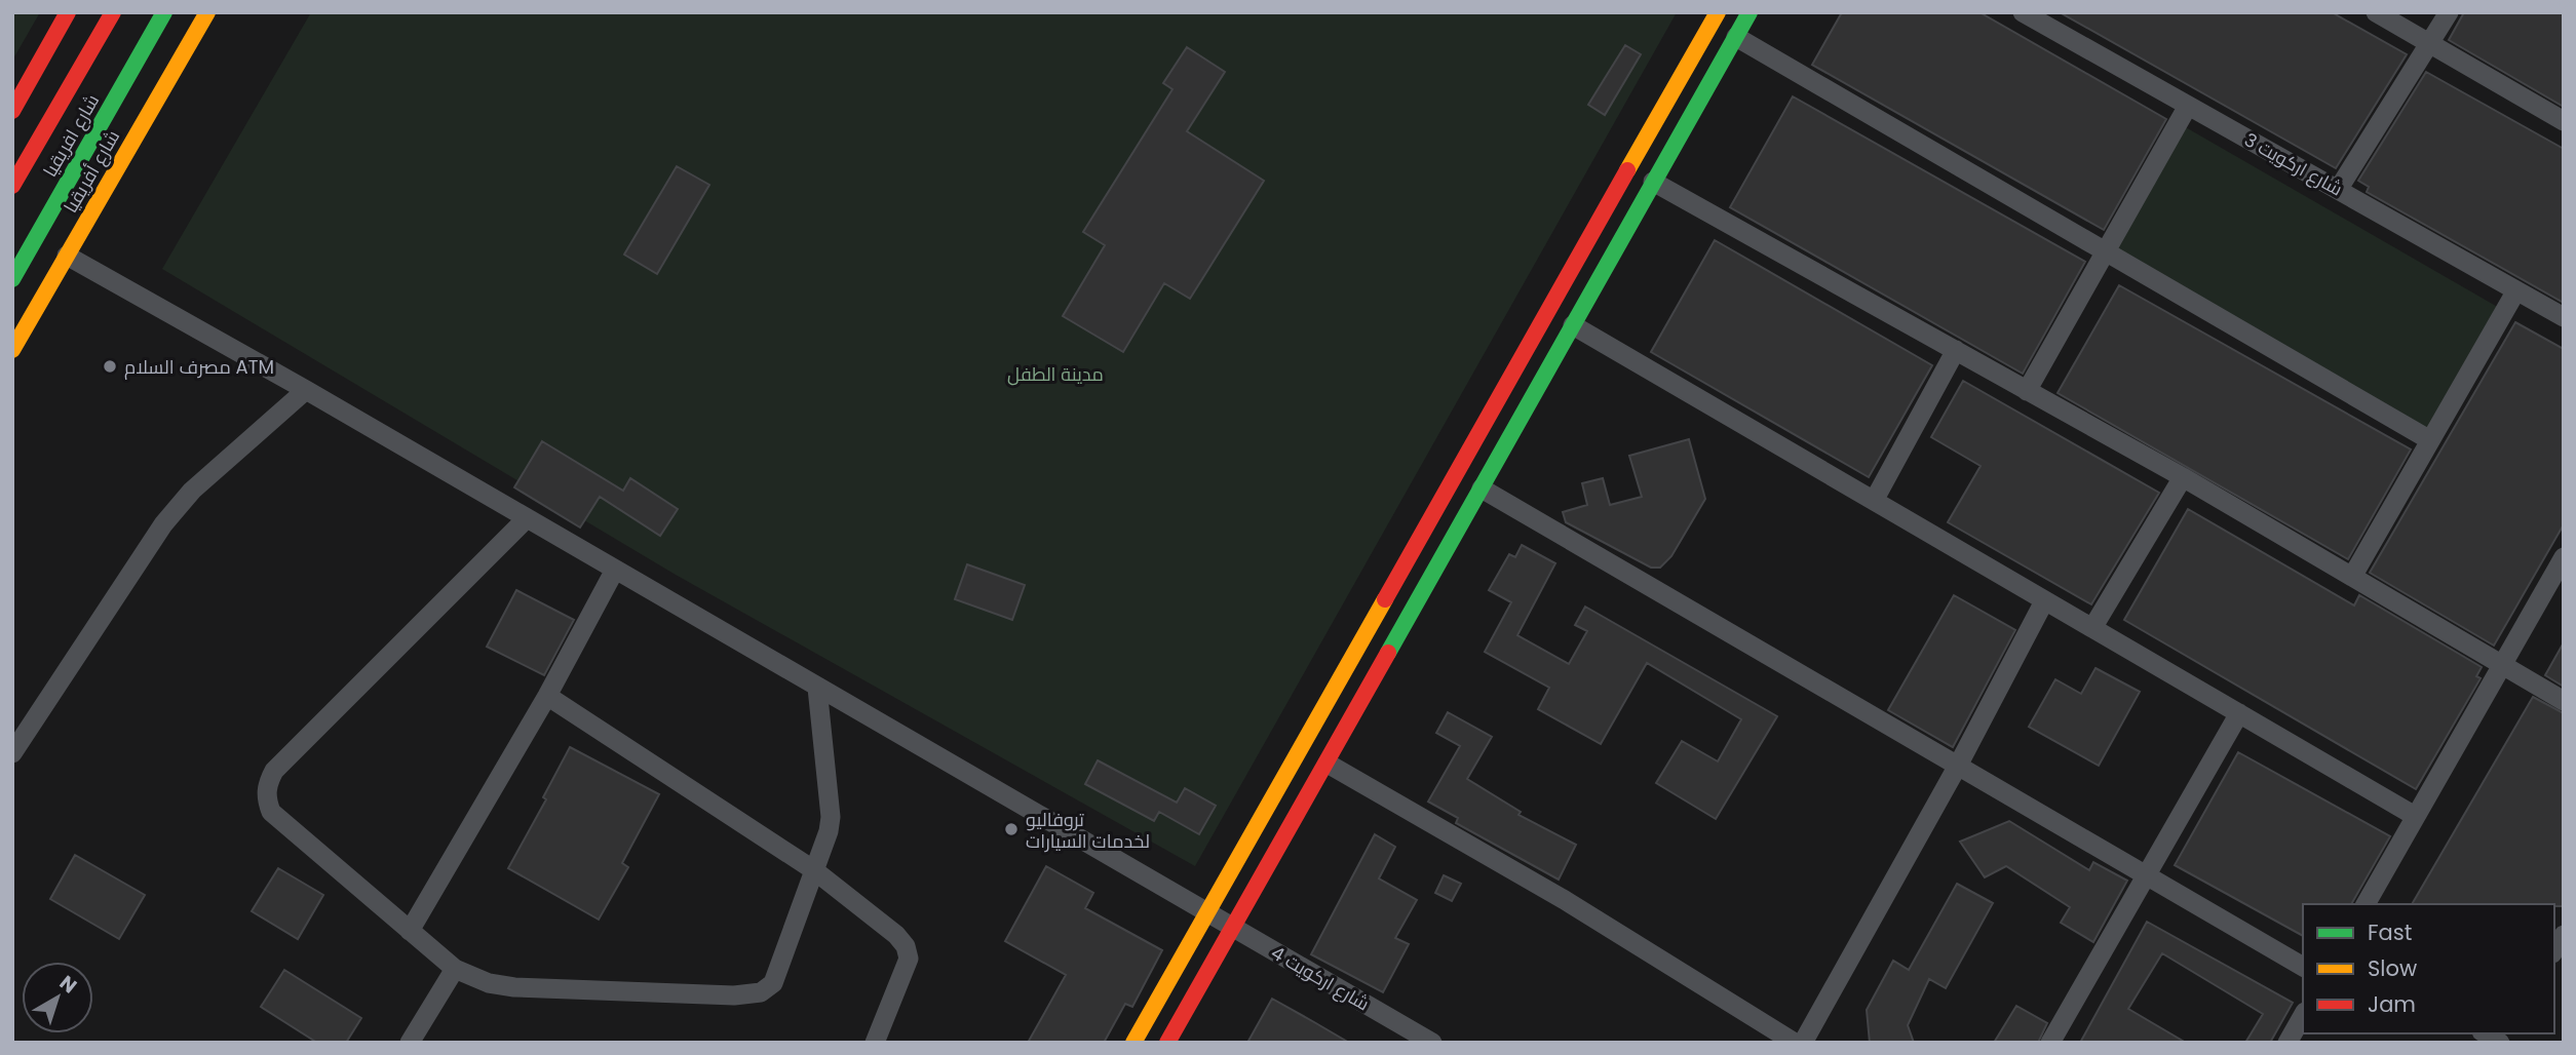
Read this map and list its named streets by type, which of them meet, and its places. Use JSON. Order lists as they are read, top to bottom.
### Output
{
  "streets": {
    "main road": ["شارع افريقيا", "شارع أفريقيا"],
    "street": ["شارع اركويت 3", "شارع اركويت 4"]
  },
  "crossings": [
    ["شارع أفريقيا", "شارع اركويت 4"]
  ],
  "parks": ["مدينة الطفل"],
  "places": ["مصرف السلام ATM", "تروفاليو لخدمات السيارات"],
  "legend": ["Fast", "Slow", "Jam"],
  "north": "top right"
}
